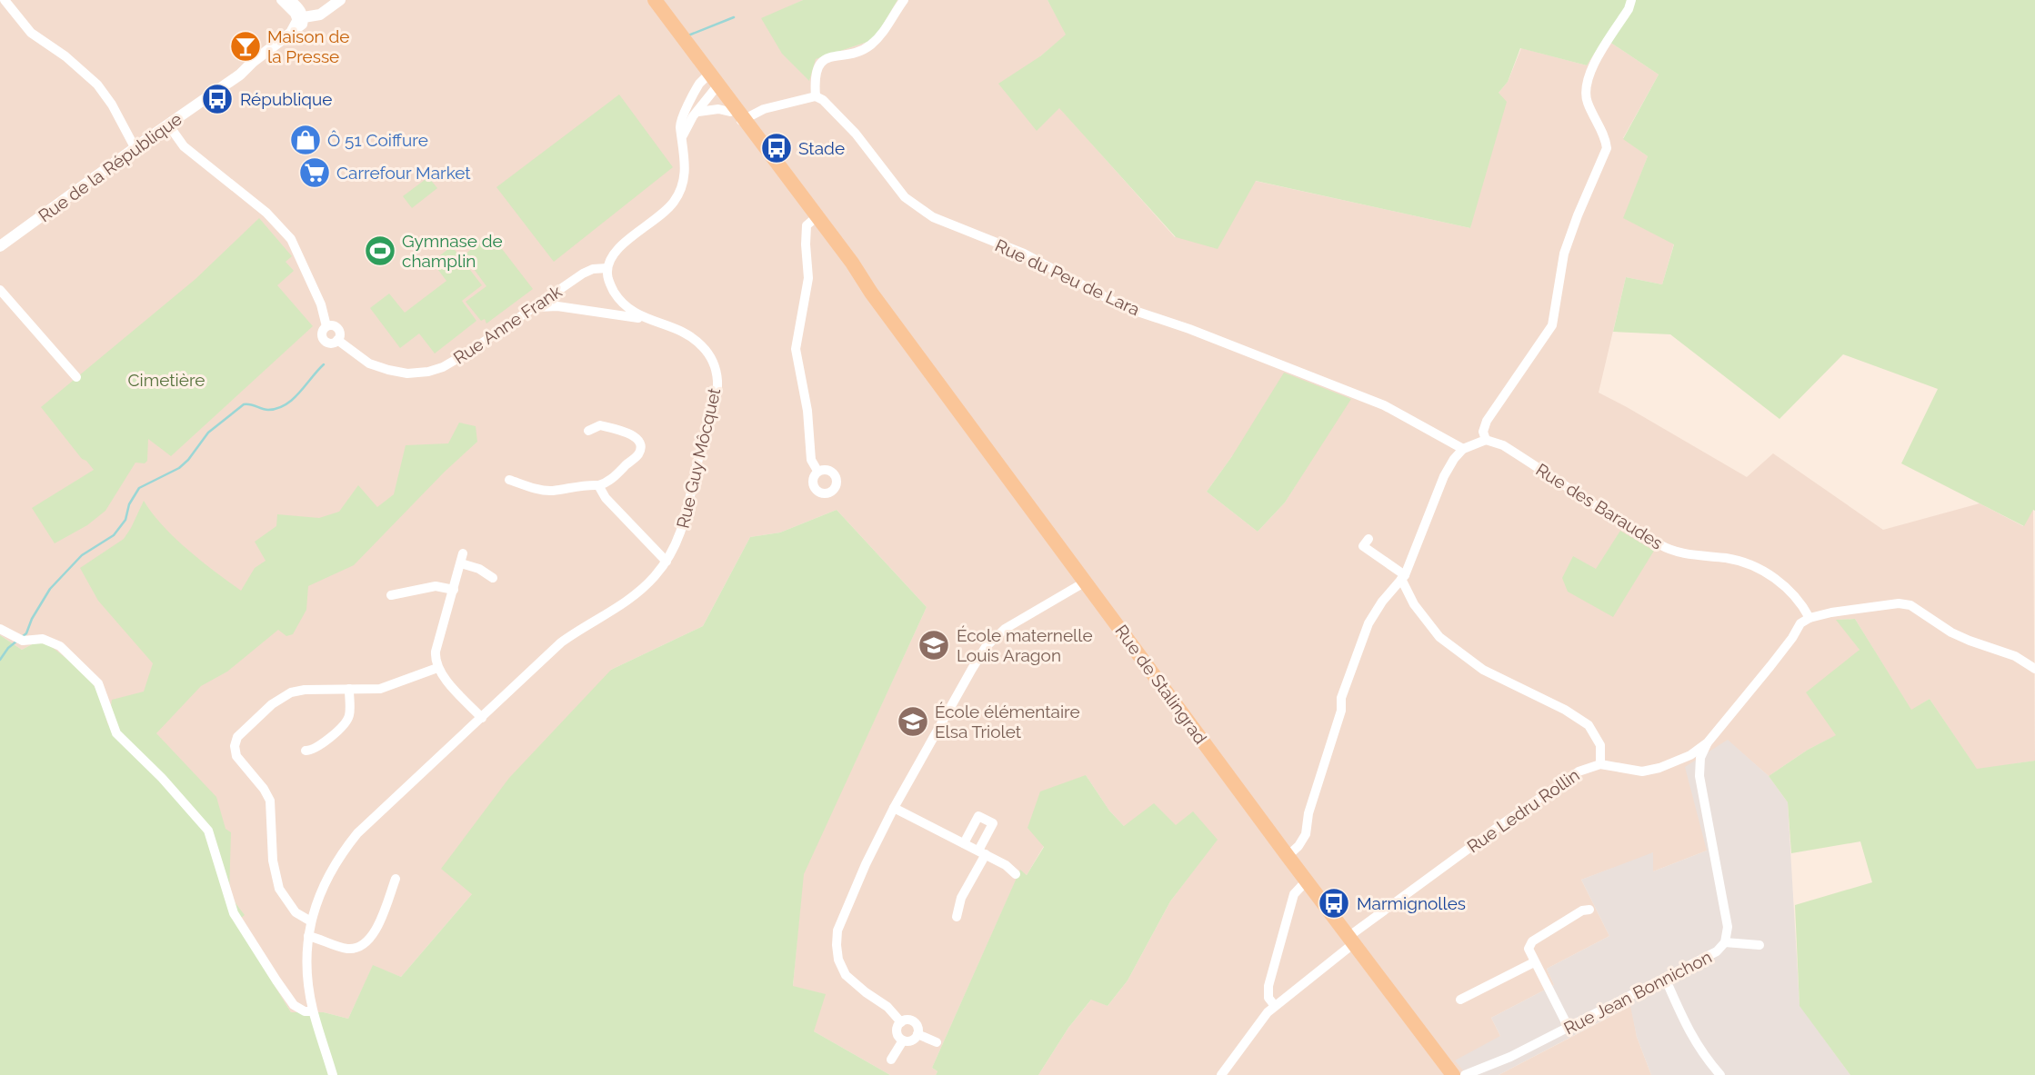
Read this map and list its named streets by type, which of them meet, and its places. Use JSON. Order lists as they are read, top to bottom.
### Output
{
  "streets": {
    "main road": ["Rue de Stalingrad"],
    "street": [
      "Rue de la République",
      "Rue du Peu de Lara",
      "Rue Anne Frank",
      "Rue Guy Môcquet",
      "Rue des Baraudes",
      "Rue Ledru Rollin",
      "Rue Jean Bonnichon"
    ]
  },
  "crossings": [
    ["Rue de la République", "Rue Anne Frank"],
    ["Rue Anne Frank", "Rue Guy Môcquet"],
    ["Rue des Baraudes", "Rue Ledru Rollin"],
    ["Rue de Stalingrad", "Rue Ledru Rollin"],
    ["Rue Ledru Rollin", "Rue Jean Bonnichon"]
  ],
  "parks": ["Cimetière"],
  "places": {
    "bar": ["Maison de la Presse"],
    "bus stop": ["République", "Stade", "Marmignolles"],
    "shop": ["Ô 51 Coiffure"],
    "supermarket": ["Carrefour Market"],
    "sports": ["Gymnase de champlin"],
    "school or university": ["École maternelle Louis Aragon", "École élémentaire Elsa Triolet"]
  }
}
